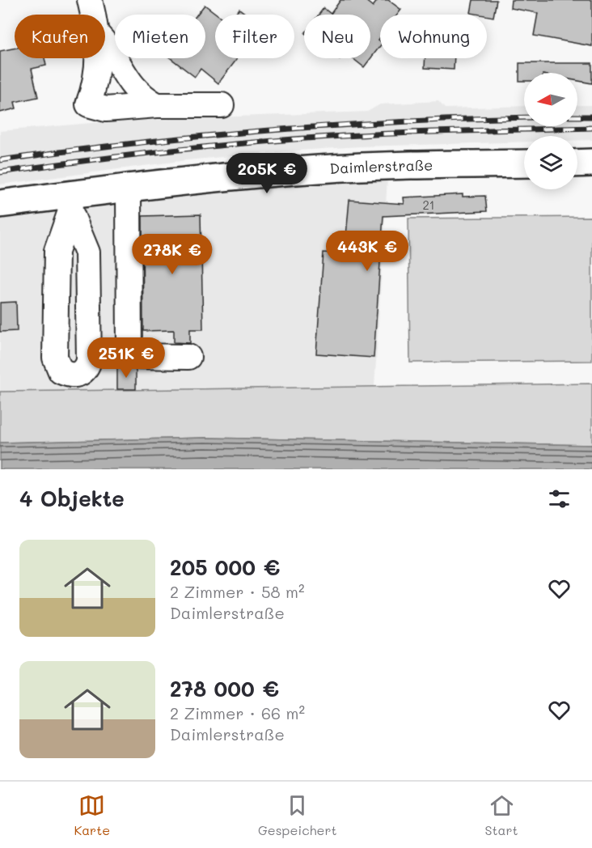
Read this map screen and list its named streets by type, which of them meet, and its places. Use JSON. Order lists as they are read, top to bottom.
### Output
{
  "streets": {
    "main road": ["Daimlerstraße"]
  },
  "house_numbers": ["21"],
  "north": "left",
  "page": {
    "chip": [
      "Kaufen",
      "Mieten",
      "Filter",
      "Neu",
      "Wohnung"
    ],
    "price": [
      "205K €",
      "443K €",
      "278K €",
      "251K €"
    ],
    "heading": "4 Objekte",
    "list": [
      {
        "name": "205 000 €",
        "note": "2 Zimmer · 58 m² · Daimlerstraße"
      },
      {
        "name": "278 000 €",
        "note": "2 Zimmer · 66 m² · Daimlerstraße"
      }
    ],
    "tabs": ["Karte", "Gespeichert", "Start"]
  }
}
